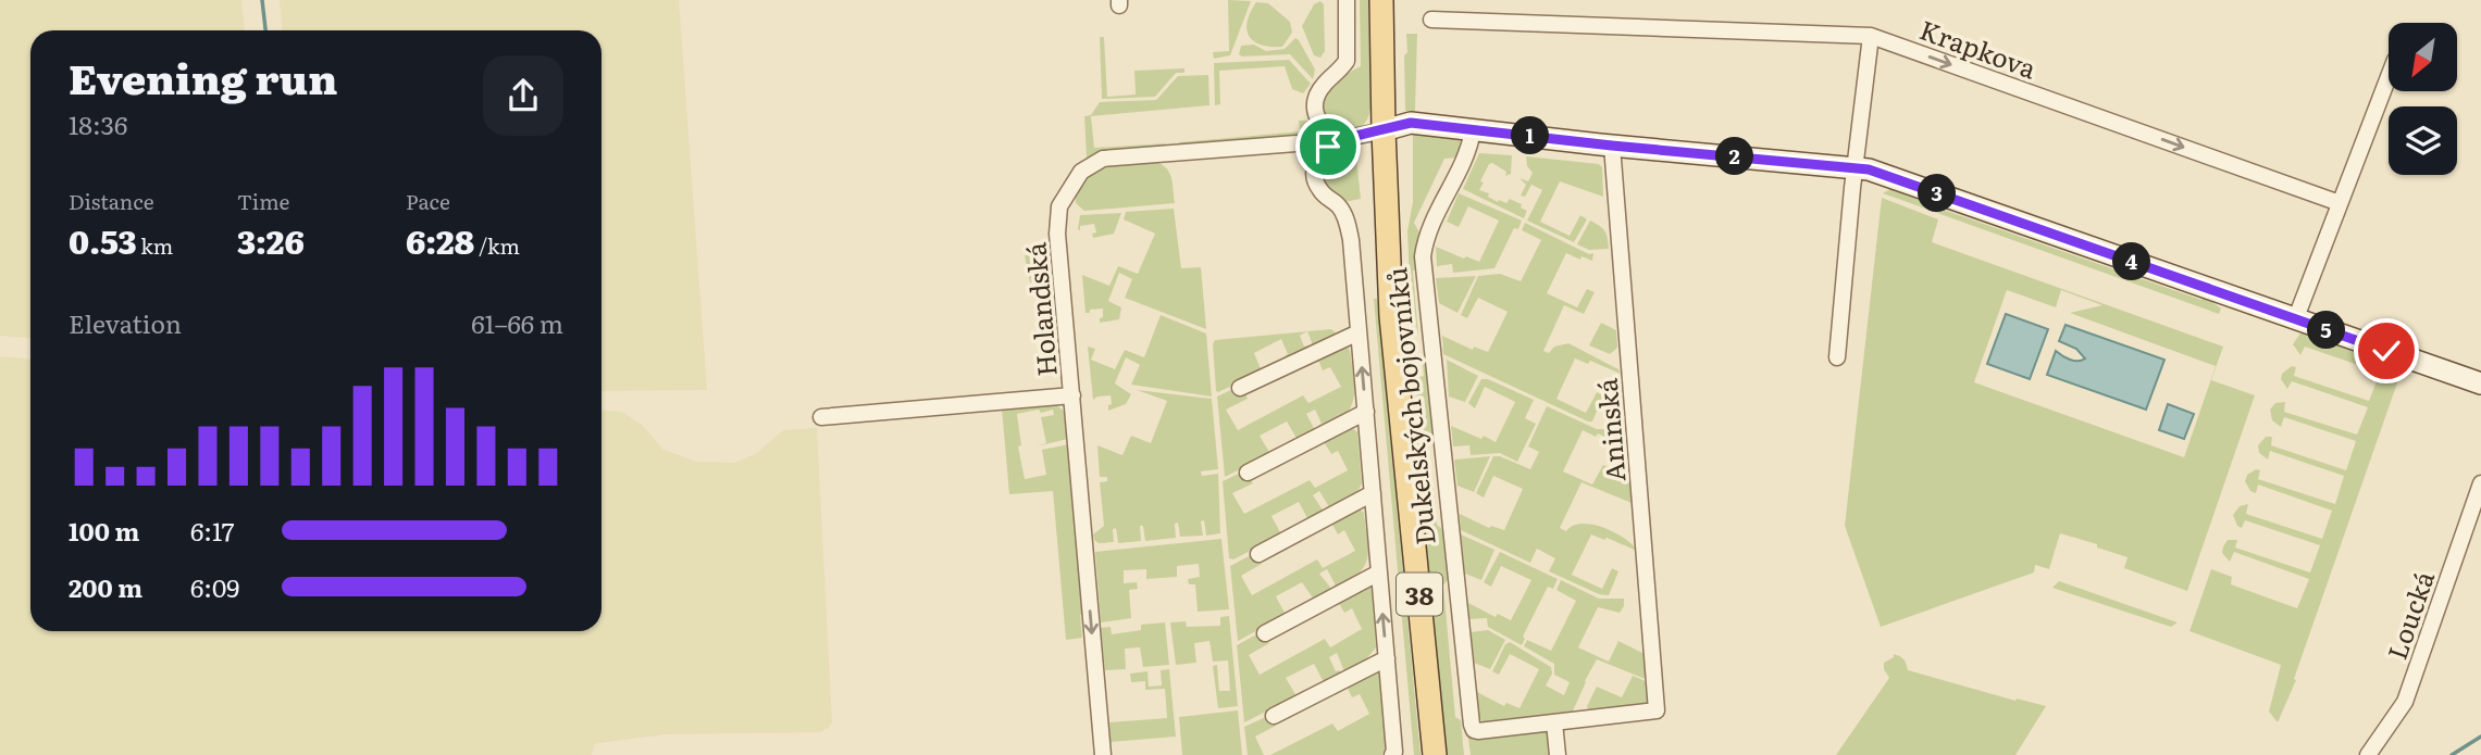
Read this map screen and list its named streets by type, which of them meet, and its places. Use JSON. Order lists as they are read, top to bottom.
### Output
{
  "streets": {
    "main road": ["Dukelských bojovníků", "38"],
    "street": [
      "Krapkova",
      "Holandská",
      "Aninská",
      "Loucká"
    ]
  },
  "crossings": [
    ["Holandská", "Dukelských bojovníků"],
    ["Dukelských bojovníků", "Aninská"]
  ],
  "one_way": ["Holandská"],
  "north": "bottom left",
  "page": {
    "heading": ["Evening run", "18:36"],
    "pins": [
      "1",
      "2",
      "3",
      "4",
      "5"
    ],
    "stats": [
      ["Distance", "0.53 km"],
      ["Time", "3:26"],
      ["Pace", "6:28 /km"]
    ],
    "chart": ["Elevation", "61–66 m"],
    "list": [
      {
        "name": "100 m",
        "note": "6:17"
      },
      {
        "name": "200 m",
        "note": "6:09"
      }
    ]
  }
}
